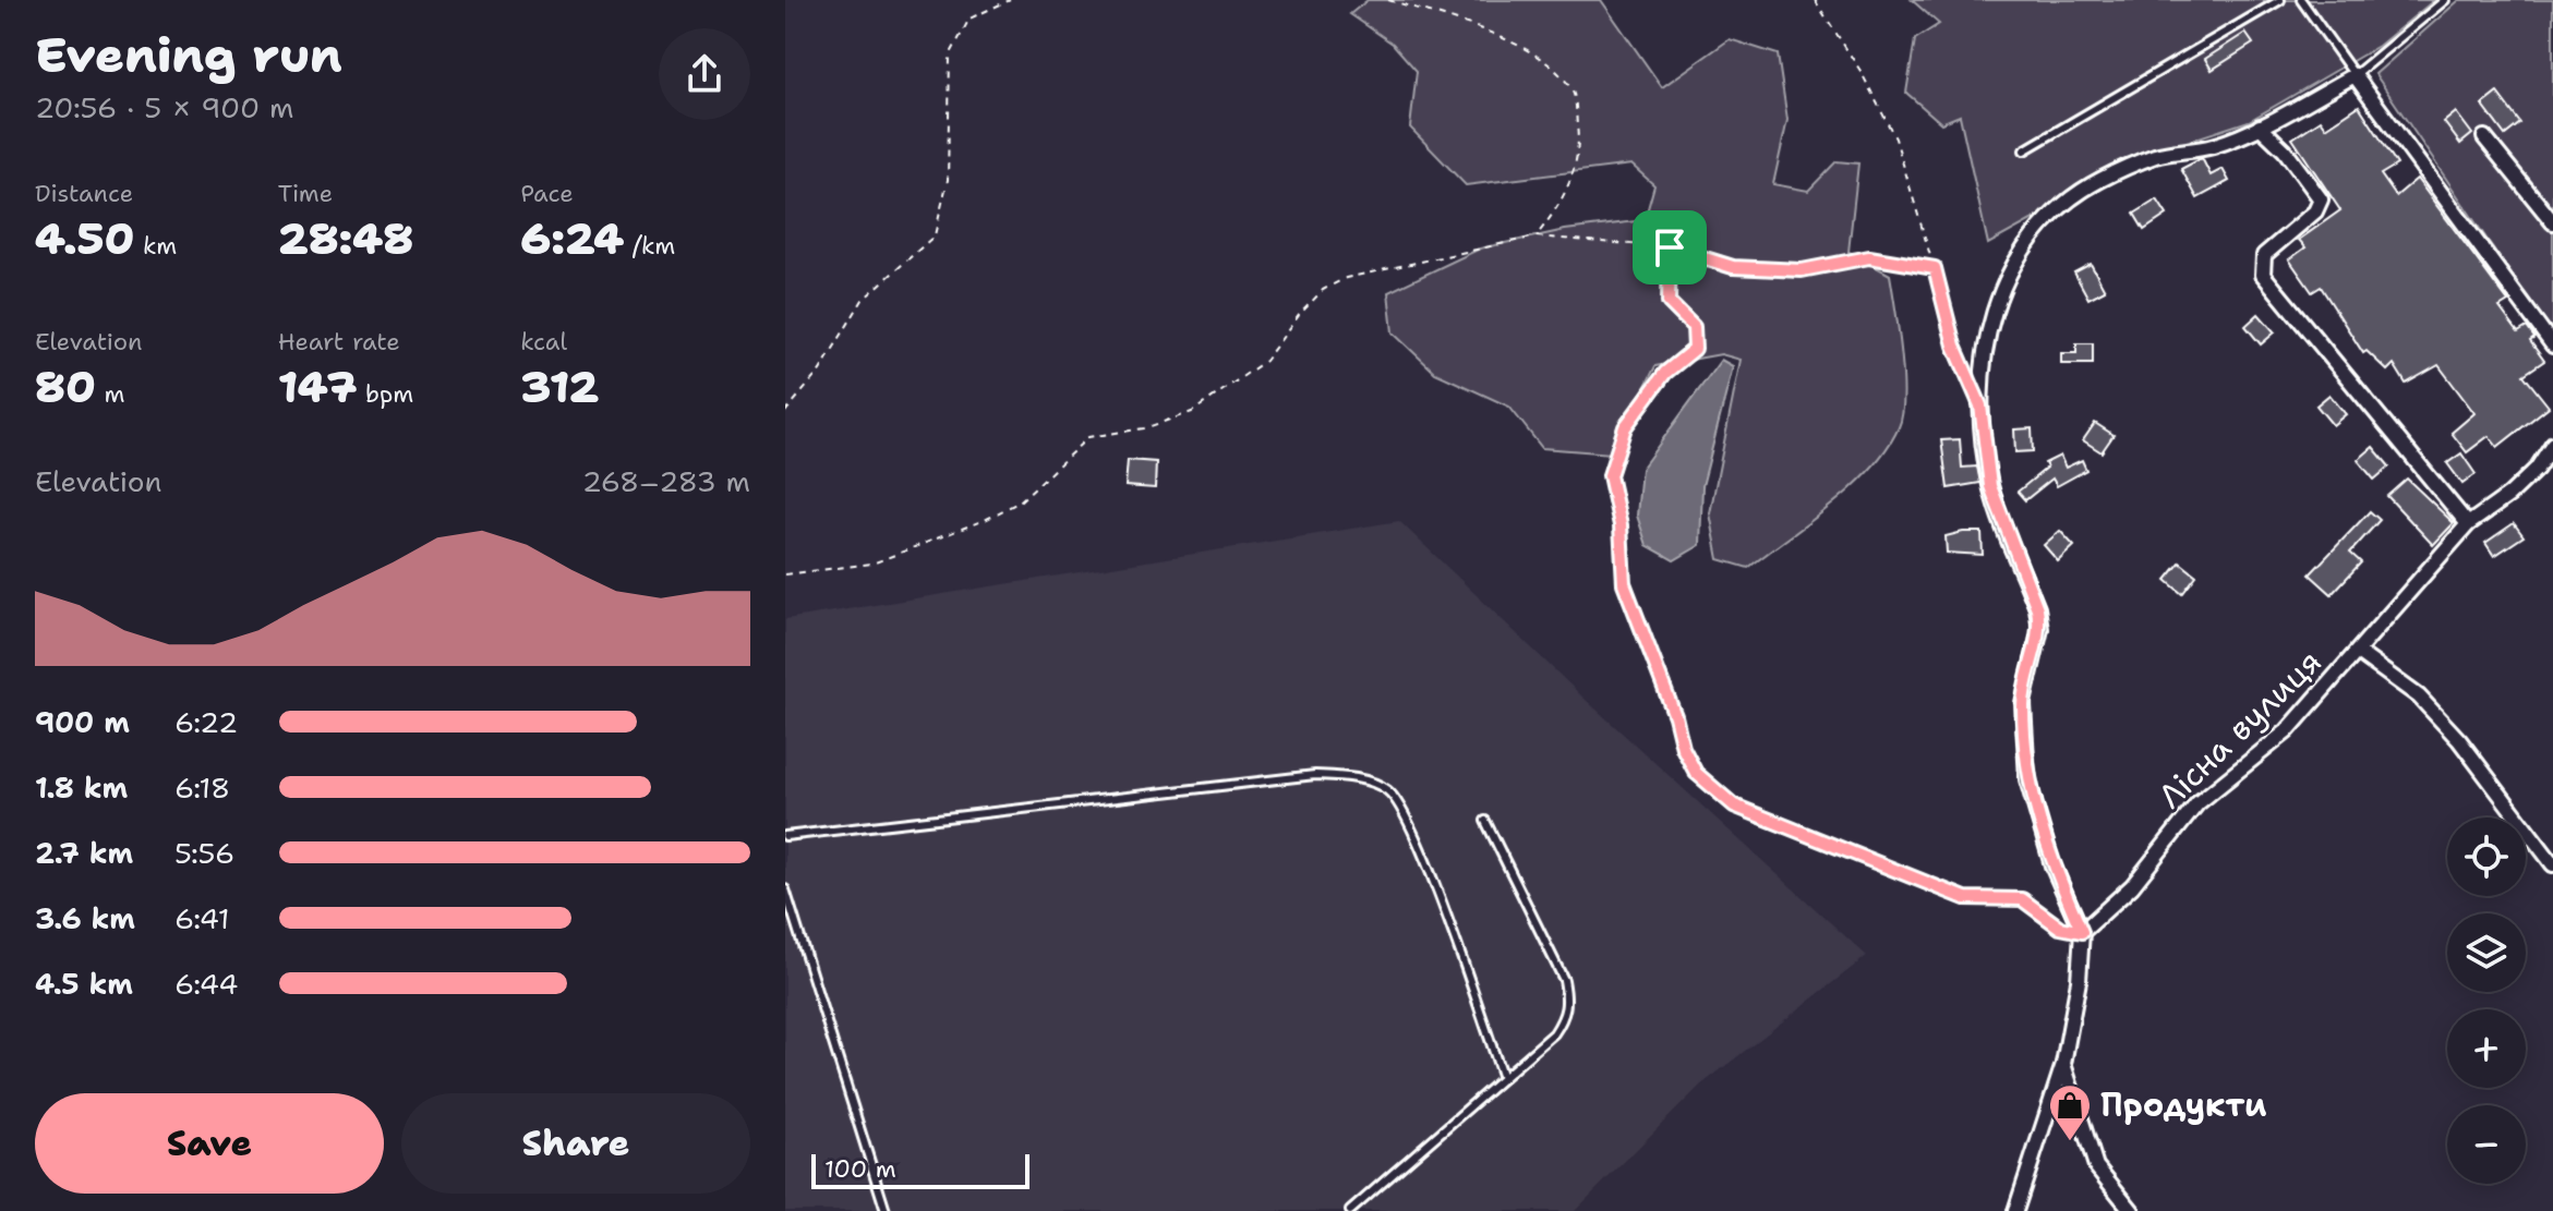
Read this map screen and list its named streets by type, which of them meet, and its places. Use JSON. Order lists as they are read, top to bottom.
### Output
{
  "streets": {
    "street": ["Лісна вулиця"]
  },
  "places": {
    "shop": ["Продукти"]
  },
  "scale_bar": "100 m",
  "page": {
    "heading": ["Evening run", "20:56 · 5 × 900 m"],
    "stats": [
      ["Distance", "4.50 km"],
      ["Time", "28:48"],
      ["Pace", "6:24 /km"],
      ["Elevation", "80 m"],
      ["Heart rate", "147 bpm"],
      ["kcal", "312"]
    ],
    "chart": ["Elevation", "268–283 m"],
    "list": [
      {
        "name": "900 m",
        "note": "6:22"
      },
      {
        "name": "1.8 km",
        "note": "6:18"
      },
      {
        "name": "2.7 km",
        "note": "5:56"
      },
      {
        "name": "3.6 km",
        "note": "6:41"
      },
      {
        "name": "4.5 km",
        "note": "6:44"
      }
    ],
    "map_buttons": ["+", "−"],
    "buttons": ["Save", "Share"],
    "scale": "100 m"
  }
}
